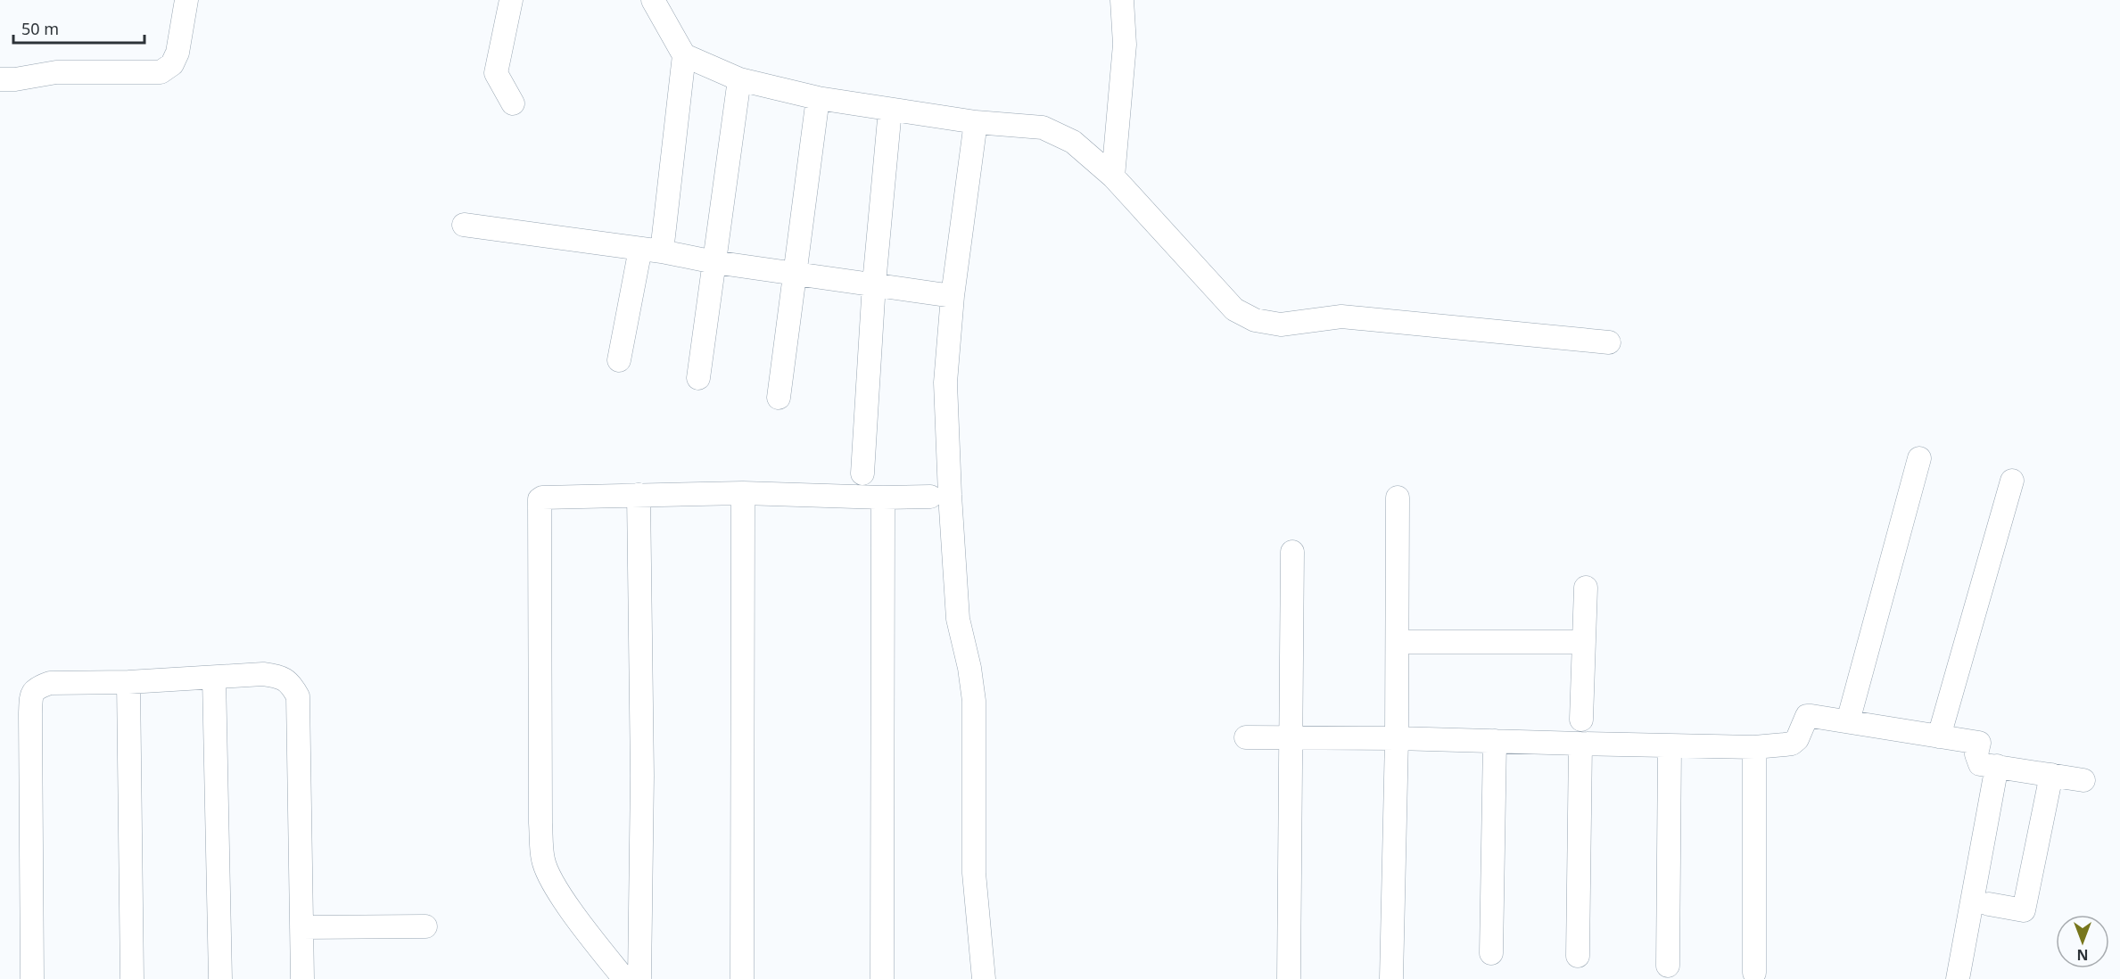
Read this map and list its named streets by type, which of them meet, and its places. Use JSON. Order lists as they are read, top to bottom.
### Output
{
  "scale_bar": "50 m",
  "north": "bottom"
}
